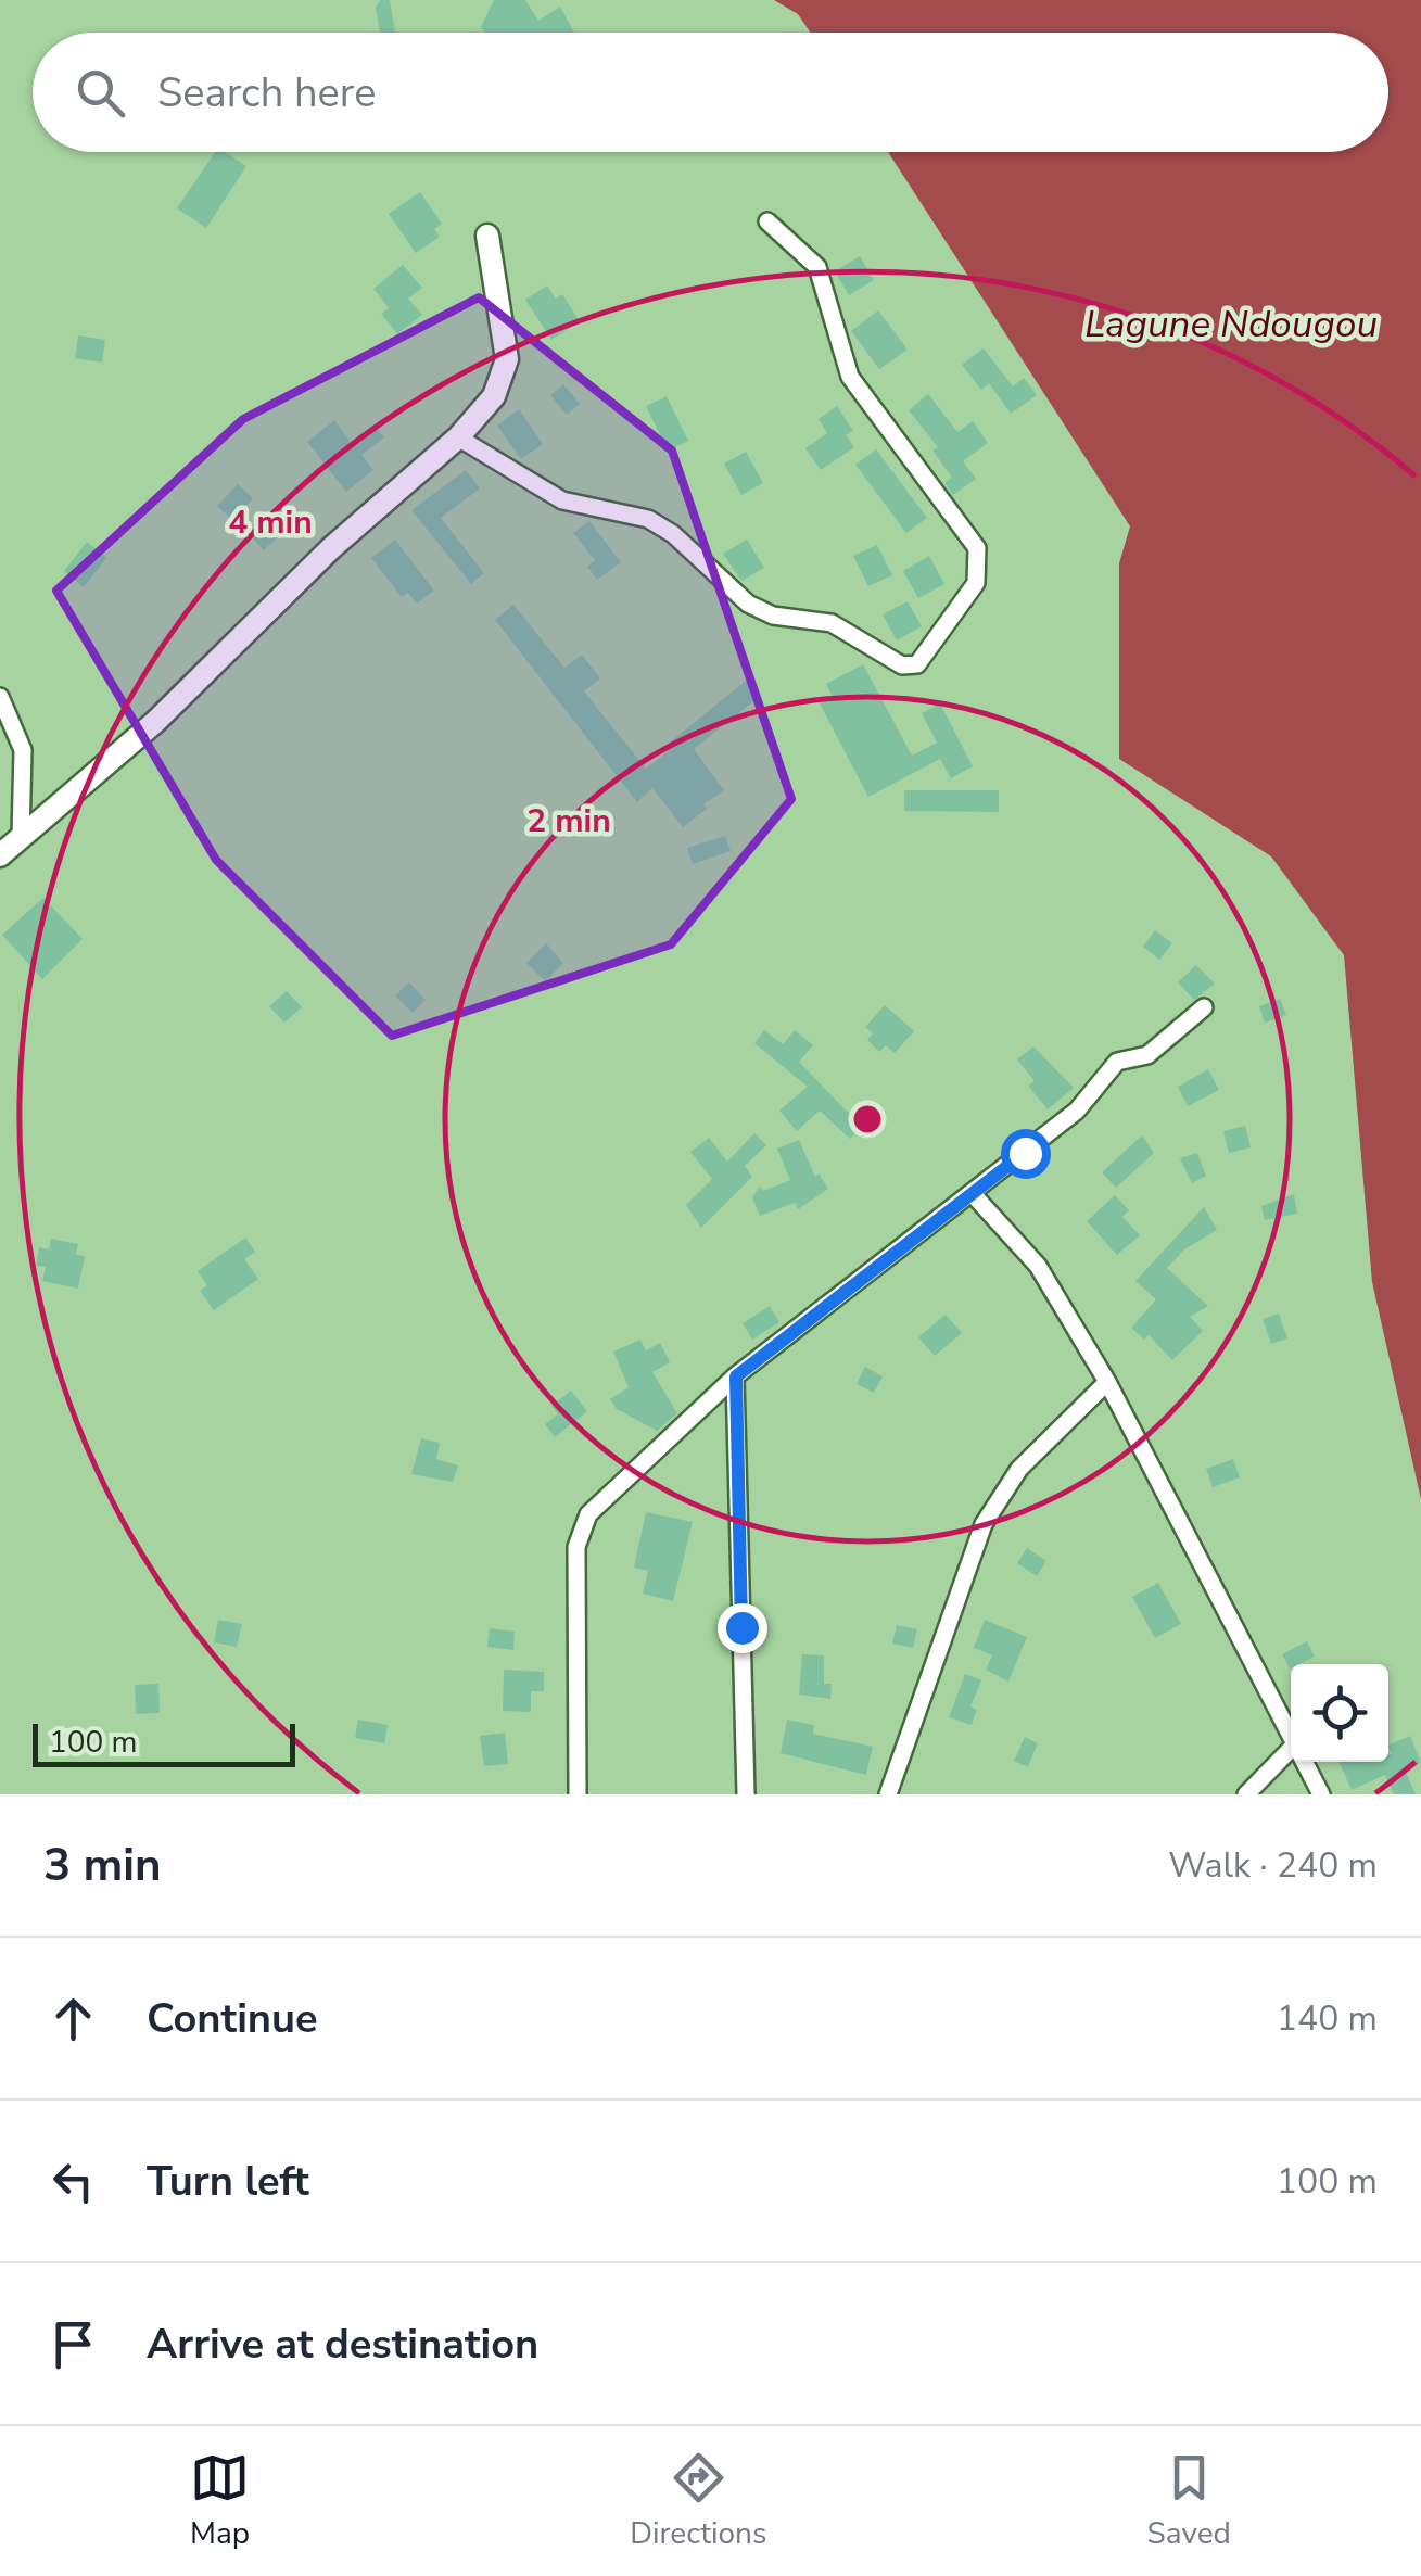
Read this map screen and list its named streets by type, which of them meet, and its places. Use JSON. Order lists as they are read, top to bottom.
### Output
{
  "water": ["Lagune Ndougou"],
  "scale_bar": "100 m",
  "page": {
    "search": "Search here",
    "scale": "100 m",
    "heading": ["3 min", "Walk · 240 m"],
    "list": [
      ["Continue", "140 m"],
      ["Turn left", "100 m"],
      "Arrive at destination"
    ],
    "nav": ["Map", "Directions", "Saved"]
  },
  "rings": ["4 min", "2 min"]
}
